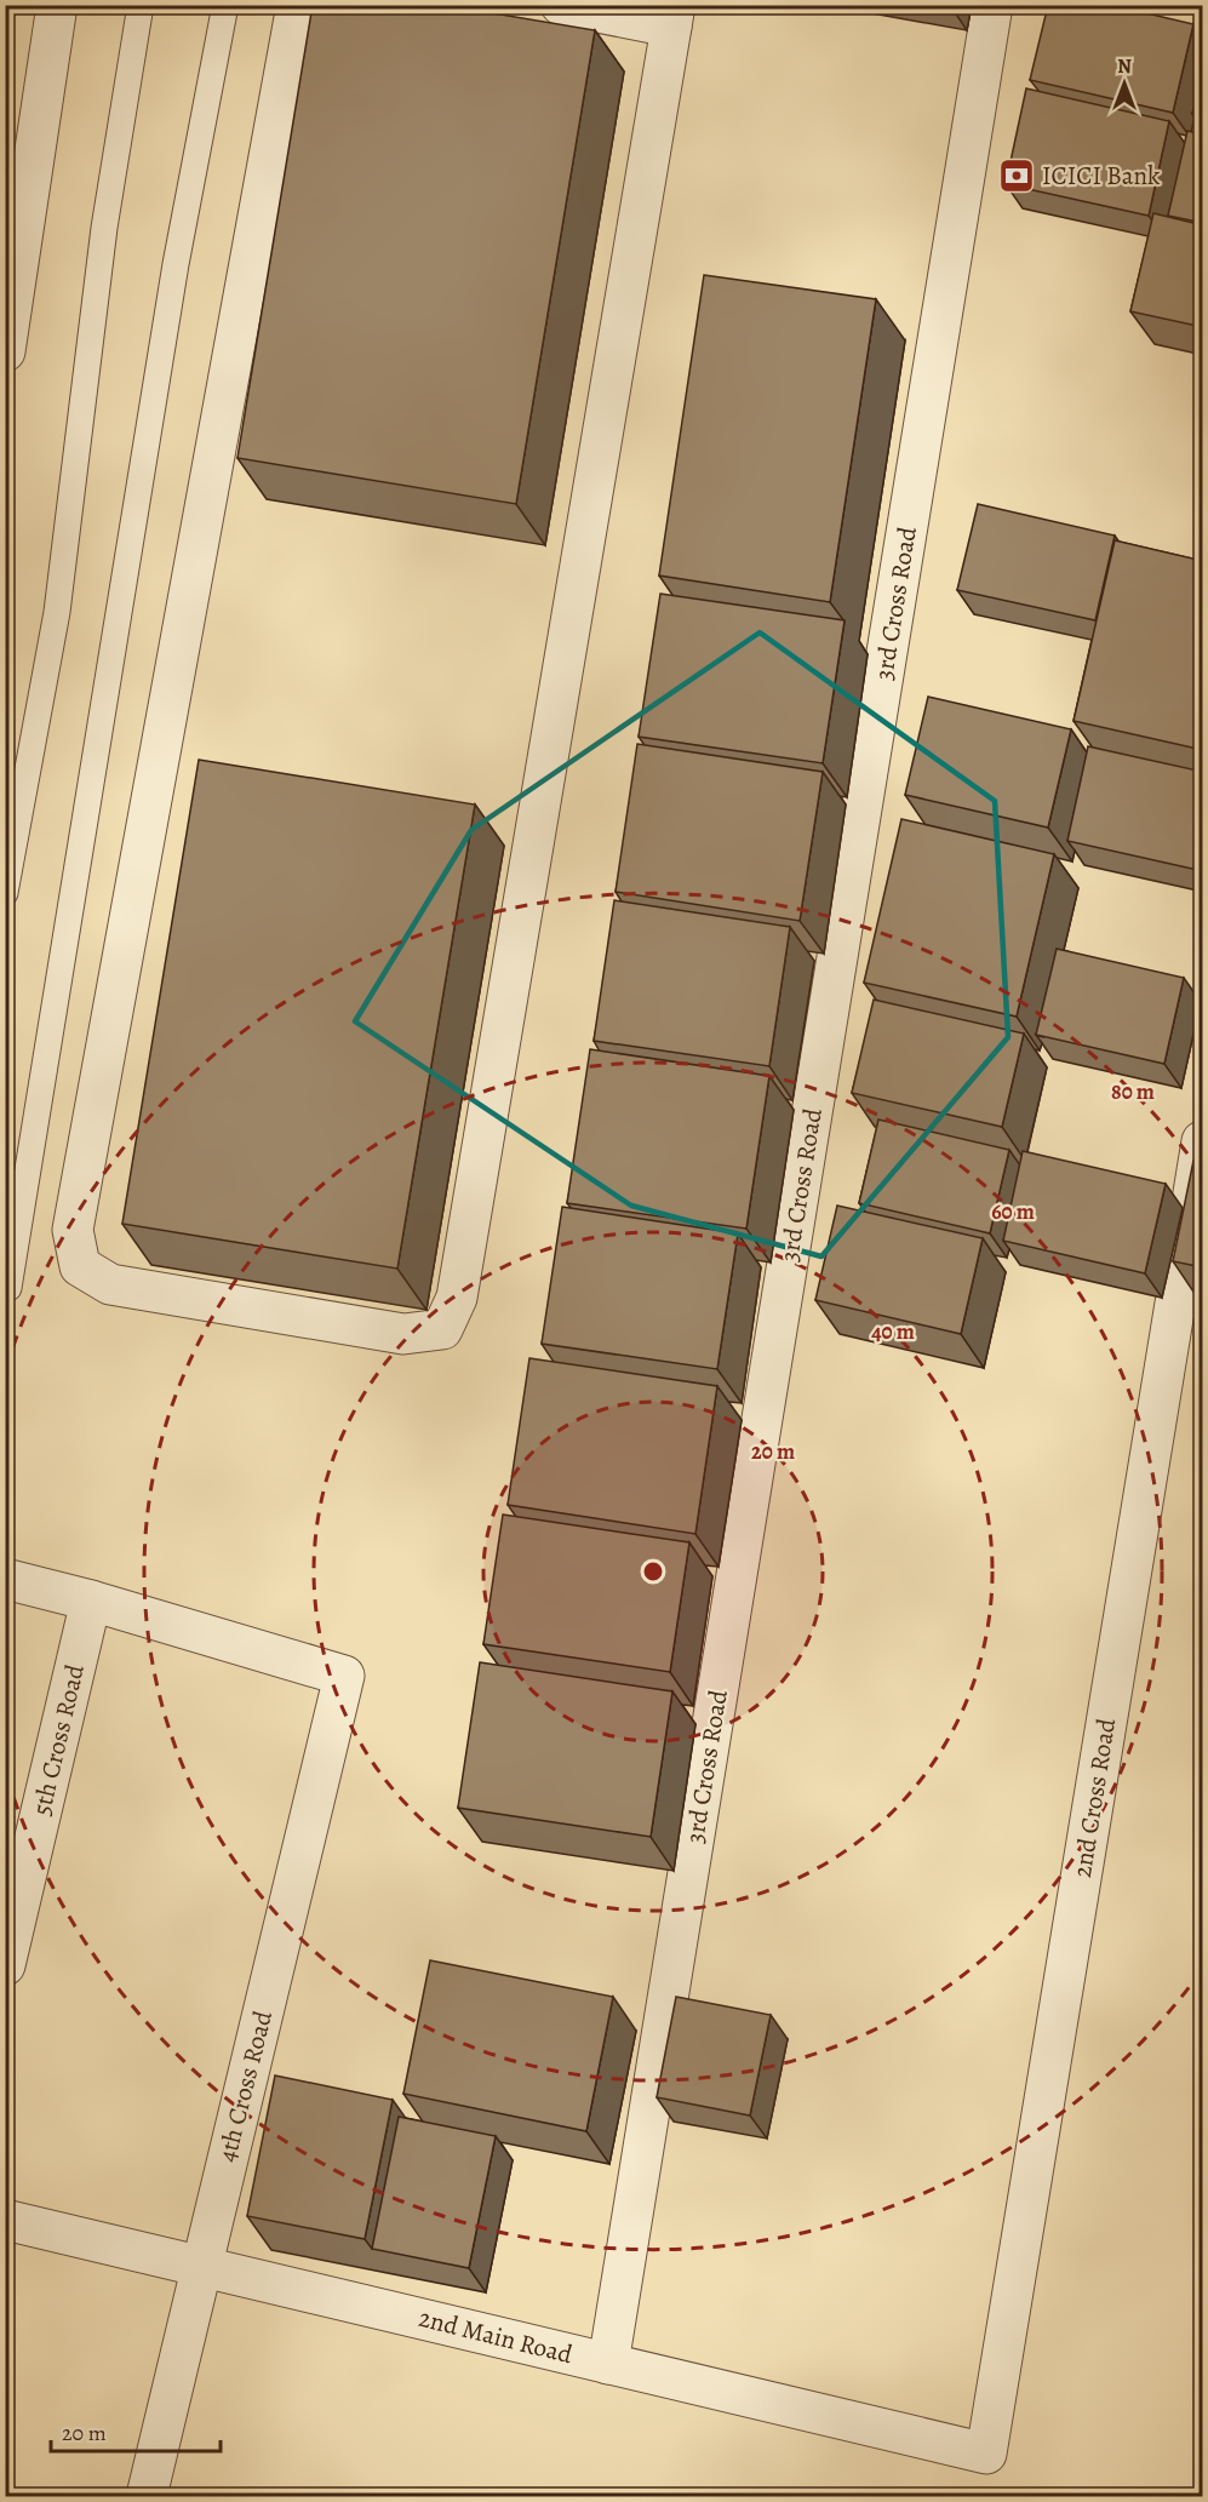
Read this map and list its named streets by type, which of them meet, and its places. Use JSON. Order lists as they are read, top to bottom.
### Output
{
  "streets": {
    "street": [
      "3rd Cross Road",
      "5th Cross Road",
      "2nd Cross Road",
      "4th Cross Road",
      "2nd Main Road"
    ]
  },
  "crossings": [
    ["3rd Cross Road", "2nd Main Road"],
    ["5th Cross Road", "4th Cross Road"],
    ["2nd Cross Road", "2nd Main Road"],
    ["4th Cross Road", "2nd Main Road"]
  ],
  "places": {
    "bank": ["ICICI Bank"]
  },
  "scale_bar": "20 m",
  "north": "top",
  "rings": [
    "80 m",
    "60 m",
    "40 m",
    "20 m"
  ]
}
